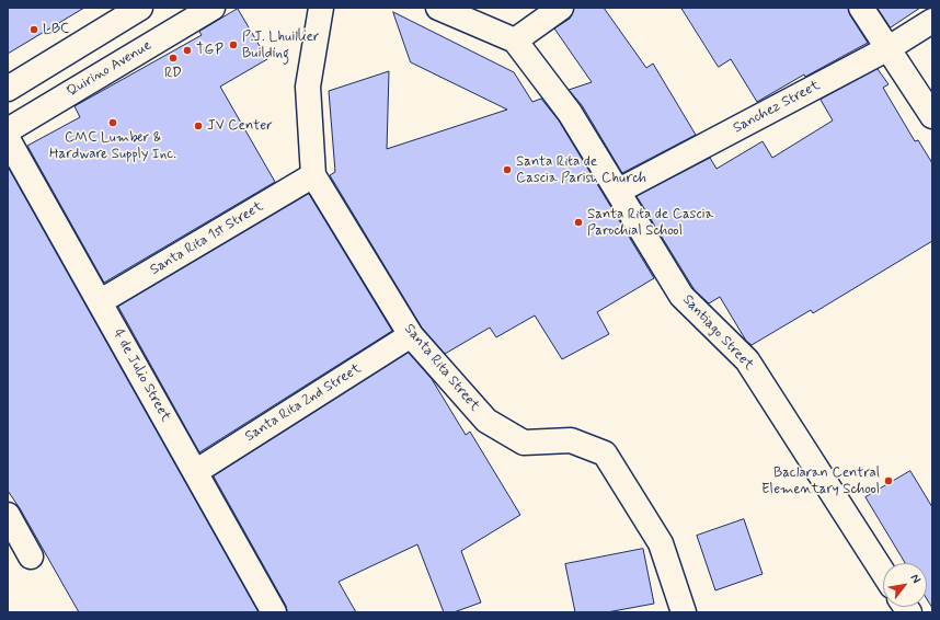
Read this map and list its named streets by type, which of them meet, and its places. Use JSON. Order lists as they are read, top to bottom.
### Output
{
  "streets": {
    "street": [
      "Quirino Avenue",
      "Sanchez Street",
      "Santa Rita 1st Street",
      "Santiago Street",
      "Santa Rita Street",
      "4 de Julio Street",
      "Santa Rita 2nd Street"
    ]
  },
  "crossings": [
    ["Sanchez Street", "Santiago Street"],
    ["Santa Rita 1st Street", "Santa Rita Street"],
    ["Santa Rita 1st Street", "4 de Julio Street"],
    ["Santa Rita Street", "Santa Rita 2nd Street"],
    ["4 de Julio Street", "Santa Rita 2nd Street"]
  ],
  "places": [
    "LBC",
    "P.J. Lhuillier Building",
    "TGP",
    "RD",
    "CMC Lumber & Hardware Supply Inc.",
    "JV Center",
    "Santa Rita de Cascia Parish Church",
    "Santa Rita de Cascia Parochial School",
    "Baclaran Central Elementary School"
  ],
  "north": "top right"
}
